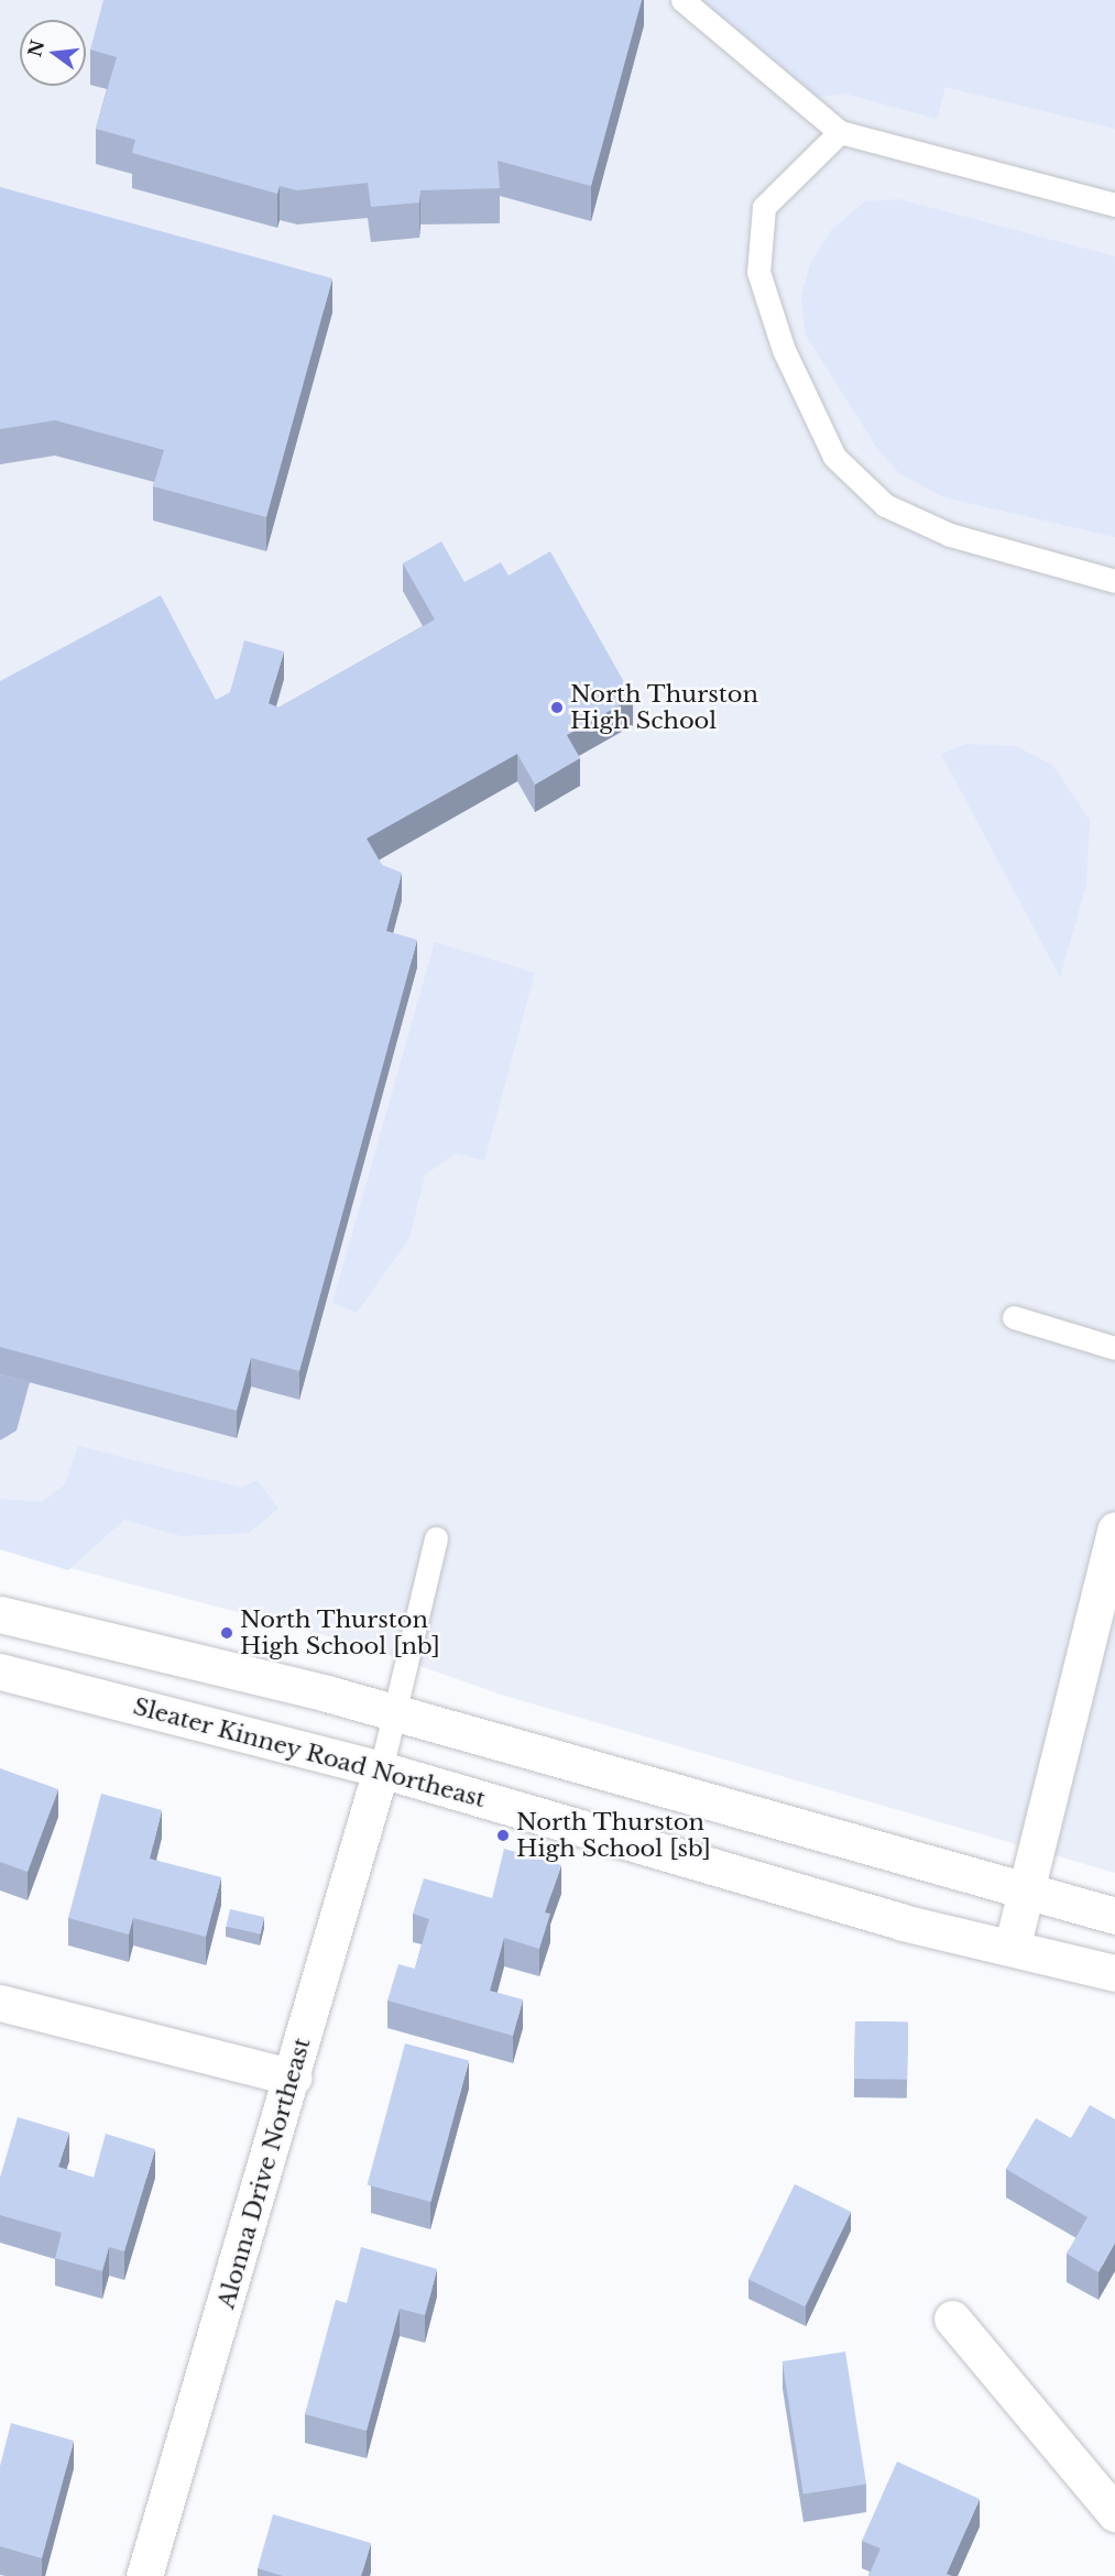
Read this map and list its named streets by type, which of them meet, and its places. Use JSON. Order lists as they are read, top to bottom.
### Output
{
  "streets": {
    "street": ["Sleater Kinney Road Northeast", "Alonna Drive Northeast"]
  },
  "crossings": [
    ["Sleater Kinney Road Northeast", "Alonna Drive Northeast"]
  ],
  "places": ["North Thurston High School", "North Thurston High School [nb]", "North Thurston High School [sb]"],
  "north": "left"
}
